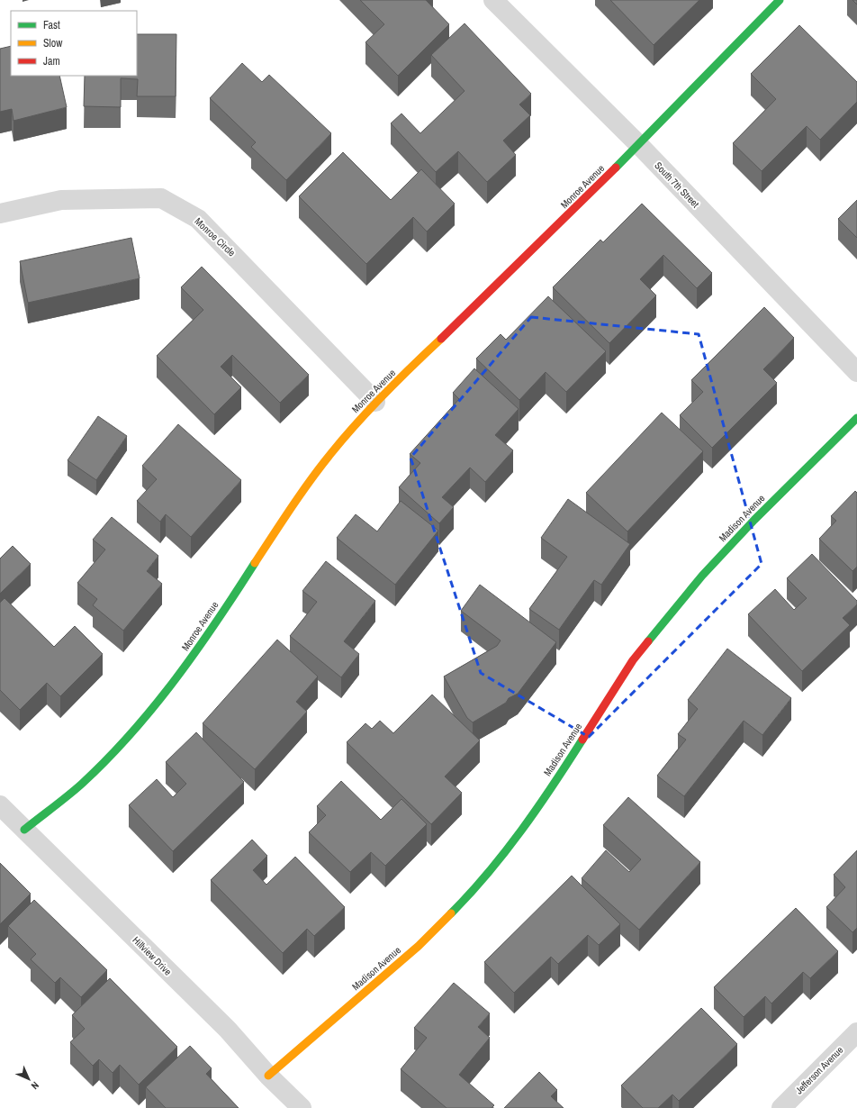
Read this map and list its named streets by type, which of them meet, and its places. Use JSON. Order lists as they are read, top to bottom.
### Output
{
  "streets": {
    "street": [
      "South 7th Street",
      "Monroe Avenue",
      "Monroe Circle",
      "Madison Avenue",
      "Hillview Drive",
      "Jefferson Avenue"
    ]
  },
  "crossings": [
    ["South 7th Street", "Monroe Avenue"],
    ["Monroe Avenue", "Monroe Circle"],
    ["Monroe Avenue", "Hillview Drive"],
    ["Madison Avenue", "Hillview Drive"]
  ],
  "legend": ["Fast", "Slow", "Jam"],
  "north": "bottom right"
}
